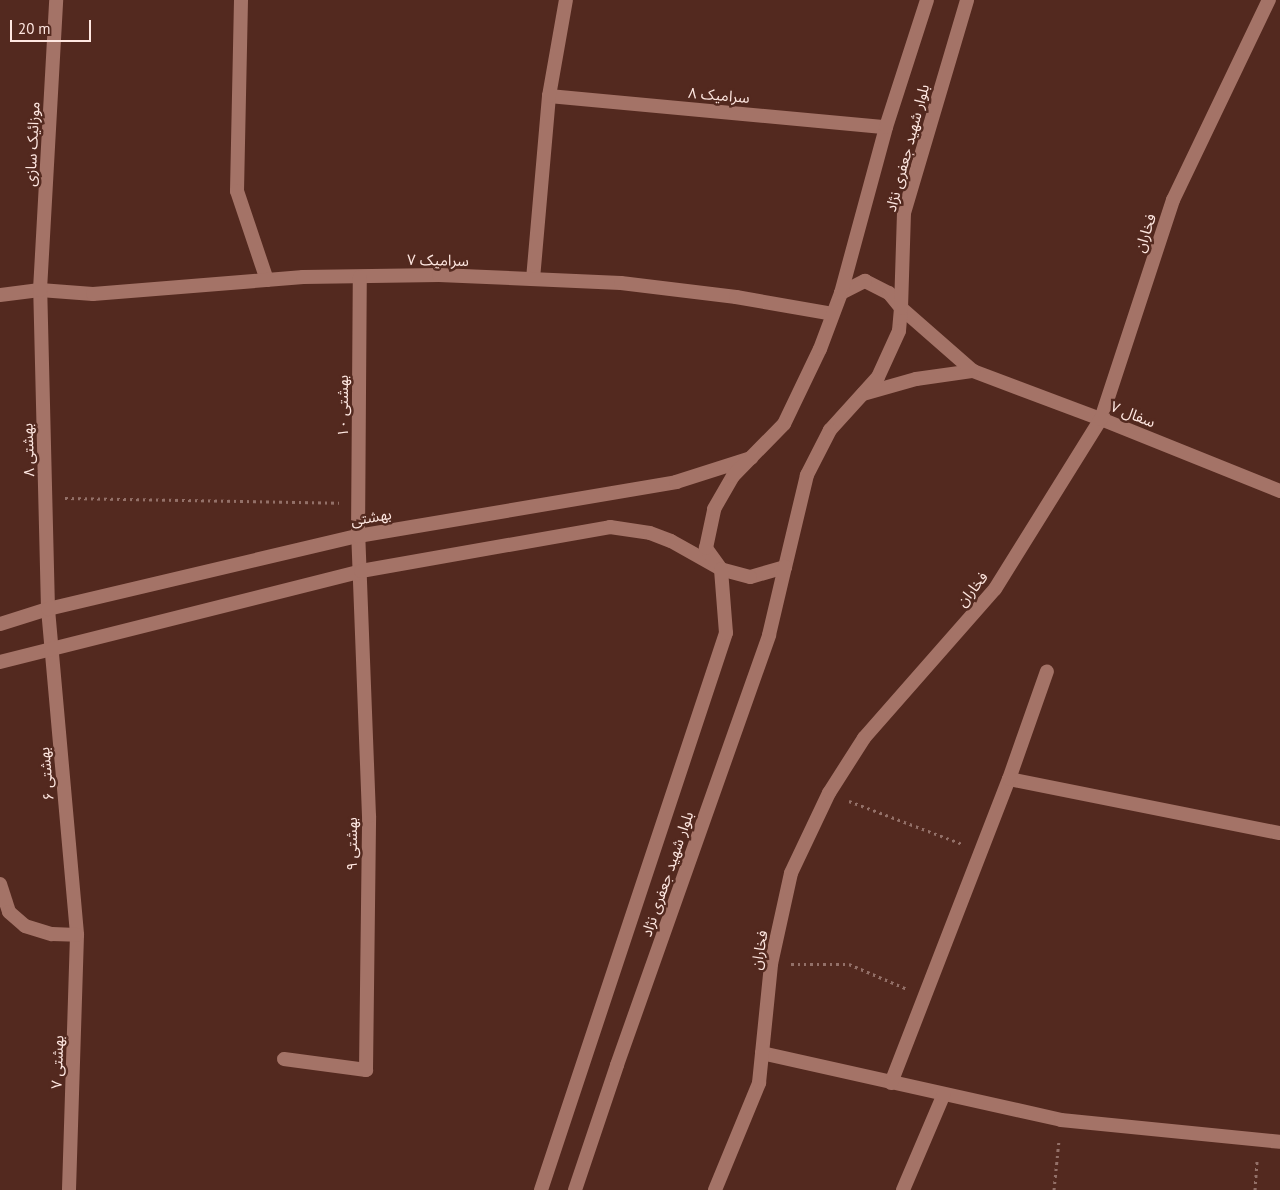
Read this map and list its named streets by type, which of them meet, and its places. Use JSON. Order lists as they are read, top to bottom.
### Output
{
  "streets": {
    "street": [
      "سرامیک ۸",
      "موزائیک سازی",
      "بلوار شهید جعفری نژاد",
      "فخاران",
      "سرامیک ۷",
      "بهشتی ۱۰",
      "سفال ۷",
      "بهشتی ۸",
      "بهشتی",
      "بهشتی ۶",
      "بهشتی ۹",
      "بهشتی ۷"
    ]
  },
  "crossings": [
    ["سرامیک ۸", "بلوار شهید جعفری نژاد"],
    ["موزائیک سازی", "سرامیک ۷"],
    ["موزائیک سازی", "بهشتی ۸"],
    ["بلوار شهید جعفری نژاد", "سرامیک ۷"],
    ["بلوار شهید جعفری نژاد", "بهشتی"],
    ["فخاران", "سفال ۷"],
    ["سرامیک ۷", "بهشتی ۱۰"],
    ["سرامیک ۷", "بهشتی ۸"],
    ["بهشتی ۱۰", "بهشتی"],
    ["بهشتی ۱۰", "بهشتی ۹"],
    ["بهشتی ۸", "بهشتی"],
    ["بهشتی ۸", "بهشتی ۶"],
    ["بهشتی", "بهشتی ۶"],
    ["بهشتی", "بهشتی ۹"],
    ["بهشتی ۶", "بهشتی ۷"]
  ],
  "scale_bar": "20 m"
}
